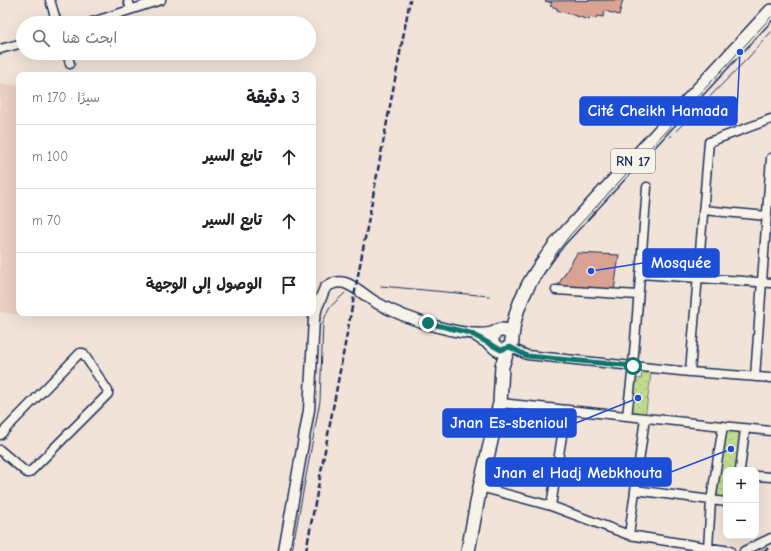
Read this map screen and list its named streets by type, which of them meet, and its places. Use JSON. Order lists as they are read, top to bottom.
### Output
{
  "streets": {
    "main road": ["RN 17"]
  },
  "places": [
    "Cité Cheikh Hamada",
    "Mosquée",
    "Jnan Es-sbenioul",
    "Jnan el Hadj Mebkhouta"
  ],
  "page": {
    "search": "ابحث هنا",
    "heading": ["3 دقيقة", "سيرًا · 170 m"],
    "list": [
      ["تابع السير", "100 m"],
      ["تابع السير", "70 m"],
      "الوصول إلى الوجهة"
    ],
    "map_buttons": ["+", "−"]
  }
}
